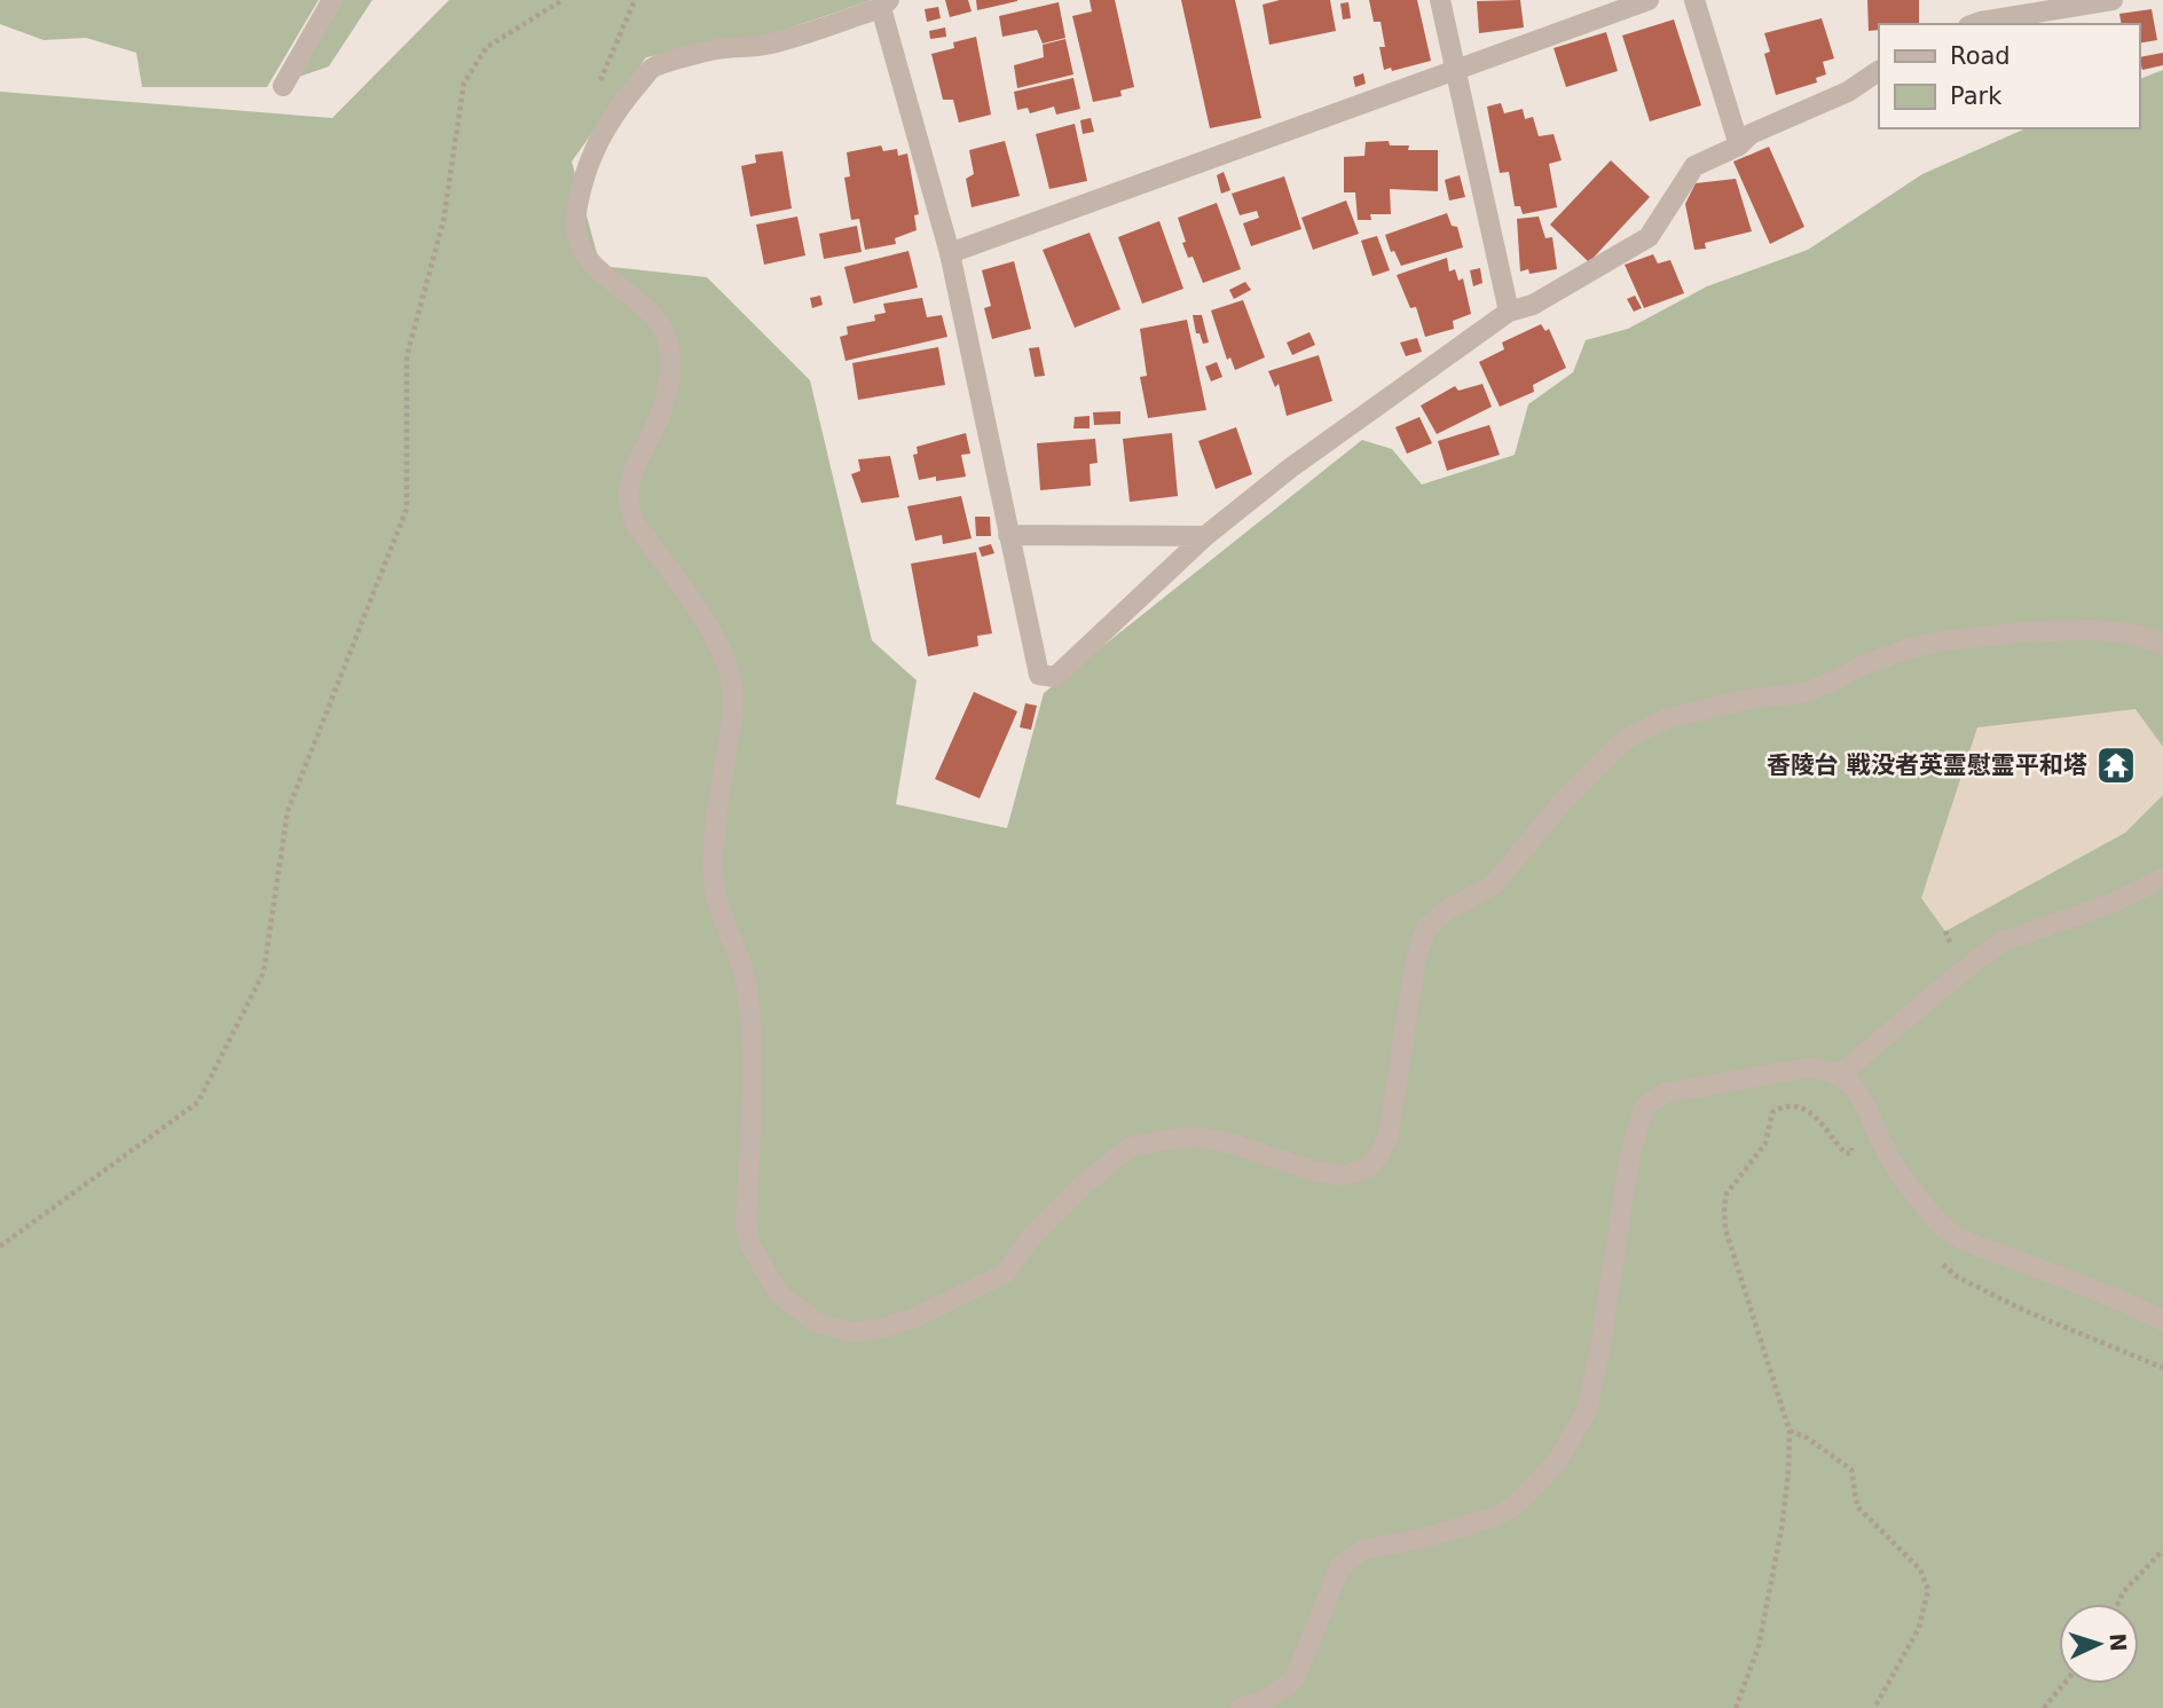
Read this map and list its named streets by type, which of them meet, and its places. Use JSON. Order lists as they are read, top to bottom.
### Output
{
  "places": {
    "temple": ["香陵台 戦没者英霊慰霊平和塔"]
  },
  "legend": ["Road", "Park"],
  "north": "right"
}
